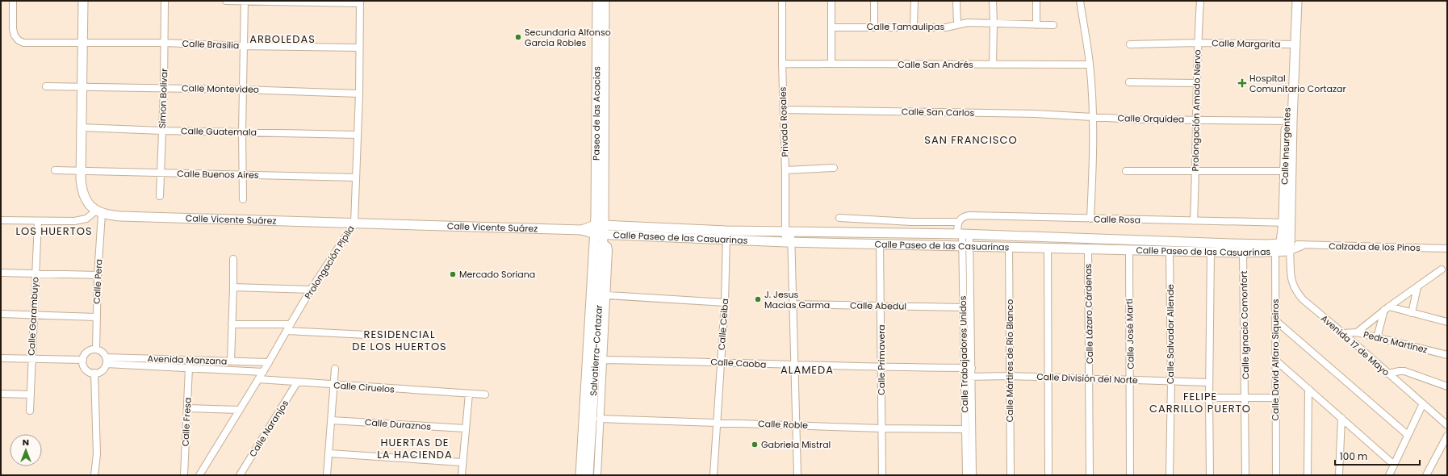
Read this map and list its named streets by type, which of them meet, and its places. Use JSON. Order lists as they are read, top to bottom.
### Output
{
  "streets": {
    "main road": [
      "Paseo de las Acacias",
      "Calle Insurgentes",
      "Calle Vicente Suárez",
      "Calle Paseo de las Casuarinas",
      "Salvatierra-Cortazar"
    ],
    "street": [
      "Calle Tamaulipas",
      "Calle Margarita",
      "Calle Brasilia",
      "Calle San Andrés",
      "Calle Montevideo",
      "Simon Bolivar",
      "Prolongación Amado Nervo",
      "Calle San Carlos",
      "Calle Orquídea",
      "Privada Rosales",
      "Calle Guatemala",
      "Calle Buenos Aires",
      "Calle Rosa",
      "Calzada de los Pinos",
      "Prolongación Pípila",
      "Calle Pera",
      "Calle Abedul",
      "Calle Lázaro Cárdenas",
      "Calle Garambuyo",
      "Calle Ceiba",
      "Calle Ignacio Comonfort",
      "Calle José Martí",
      "Calle Salvador Allende",
      "Pedro Martínez",
      "Avenida 17 de Mayo",
      "Calle Trabajadores Unidos",
      "Avenida Manzana",
      "Calle Primavera",
      "Calle David Alfaro Siqueiros",
      "Calle Mártires de Río Blanco",
      "Calle Caoba",
      "Calle División del Norte",
      "Calle Ciruelos",
      "Calle Fresa",
      "Calle Duraznos",
      "Calle Roble",
      "Calle Naranjos"
    ]
  },
  "crossings": [
    ["Calle Margarita", "Prolongación Amado Nervo"],
    ["Calle Margarita", "Calle Insurgentes"],
    ["Calle Brasilia", "Simon Bolivar"],
    ["Calle Brasilia", "Prolongación Pípila"],
    ["Calle San Andrés", "Privada Rosales"],
    ["Calle Montevideo", "Simon Bolivar"],
    ["Calle Montevideo", "Prolongación Pípila"],
    ["Simon Bolivar", "Calle Guatemala"],
    ["Simon Bolivar", "Calle Buenos Aires"],
    ["Prolongación Amado Nervo", "Calle Orquídea"],
    ["Prolongación Amado Nervo", "Calle Rosa"],
    ["Calle San Carlos", "Calle Orquídea"],
    ["Calle San Carlos", "Privada Rosales"],
    ["Paseo de las Acacias", "Calle Vicente Suárez"],
    ["Paseo de las Acacias", "Calle Paseo de las Casuarinas"],
    ["Paseo de las Acacias", "Salvatierra-Cortazar"],
    ["Calle Orquídea", "Calle Insurgentes"],
    ["Privada Rosales", "Calle Paseo de las Casuarinas"],
    ["Privada Rosales", "Calle Abedul"],
    ["Privada Rosales", "Calle Caoba"],
    ["Privada Rosales", "Calle Roble"],
    ["Calle Guatemala", "Prolongación Pípila"],
    ["Calle Insurgentes", "Calle Rosa"],
    ["Calle Insurgentes", "Calle Paseo de las Casuarinas"],
    ["Calle Insurgentes", "Calzada de los Pinos"],
    ["Calle Insurgentes", "Avenida 17 de Mayo"],
    ["Calle Insurgentes", "Calle David Alfaro Siqueiros"],
    ["Calle Buenos Aires", "Prolongación Pípila"],
    ["Calle Vicente Suárez", "Calle Paseo de las Casuarinas"],
    ["Calle Vicente Suárez", "Prolongación Pípila"],
    ["Calle Vicente Suárez", "Calle Pera"],
    ["Calle Vicente Suárez", "Salvatierra-Cortazar"],
    ["Calle Rosa", "Calle Paseo de las Casuarinas"],
    ["Calle Rosa", "Calle Trabajadores Unidos"],
    ["Calle Paseo de las Casuarinas", "Calzada de los Pinos"],
    ["Calle Paseo de las Casuarinas", "Calle Lázaro Cárdenas"],
    ["Calle Paseo de las Casuarinas", "Calle Ceiba"],
    ["Calle Paseo de las Casuarinas", "Calle Ignacio Comonfort"],
    ["Calle Paseo de las Casuarinas", "Calle José Martí"],
    ["Calle Paseo de las Casuarinas", "Calle Salvador Allende"],
    ["Calle Paseo de las Casuarinas", "Avenida 17 de Mayo"],
    ["Calle Paseo de las Casuarinas", "Salvatierra-Cortazar"],
    ["Calle Paseo de las Casuarinas", "Calle Trabajadores Unidos"],
    ["Calle Paseo de las Casuarinas", "Calle Primavera"],
    ["Calle Paseo de las Casuarinas", "Calle David Alfaro Siqueiros"],
    ["Calle Paseo de las Casuarinas", "Calle Mártires de Río Blanco"],
    ["Calzada de los Pinos", "Avenida 17 de Mayo"],
    ["Calzada de los Pinos", "Calle David Alfaro Siqueiros"],
    ["Prolongación Pípila", "Avenida Manzana"],
    ["Prolongación Pípila", "Calle Ciruelos"],
    ["Calle Pera", "Avenida Manzana"],
    ["Calle Abedul", "Calle Trabajadores Unidos"],
    ["Calle Abedul", "Calle Primavera"],
    ["Calle Lázaro Cárdenas", "Calle División del Norte"],
    ["Calle Ceiba", "Calle Caoba"],
    ["Calle Ceiba", "Calle Roble"],
    ["Calle José Martí", "Calle División del Norte"],
    ["Calle Salvador Allende", "Calle División del Norte"],
    ["Pedro Martínez", "Avenida 17 de Mayo"],
    ["Avenida 17 de Mayo", "Calle David Alfaro Siqueiros"],
    ["Calle Trabajadores Unidos", "Calle Caoba"],
    ["Calle Trabajadores Unidos", "Calle División del Norte"],
    ["Calle Trabajadores Unidos", "Calle Roble"],
    ["Avenida Manzana", "Calle Fresa"],
    ["Calle Primavera", "Calle Caoba"],
    ["Calle Primavera", "Calle Roble"],
    ["Calle Mártires de Río Blanco", "Calle División del Norte"],
    ["Calle Ciruelos", "Calle Naranjos"]
  ],
  "districts": [
    "ARBOLEDAS",
    "SAN FRANCISCO",
    "LOS HUERTOS",
    "RESIDENCIAL DE LOS HUERTOS",
    "ALAMEDA",
    "FELIPE CARRILLO PUERTO",
    "HUERTAS DE LA HACIENDA"
  ],
  "places": {
    "other": [
      "Secundaria Alfonso García Robles",
      "Mercado Soriana",
      "J. Jesus Macias Garma",
      "Gabriela Mistral"
    ],
    "health": ["Hospital Comunitario Cortazar"]
  },
  "scale_bar": "100 m",
  "north": "top"
}
